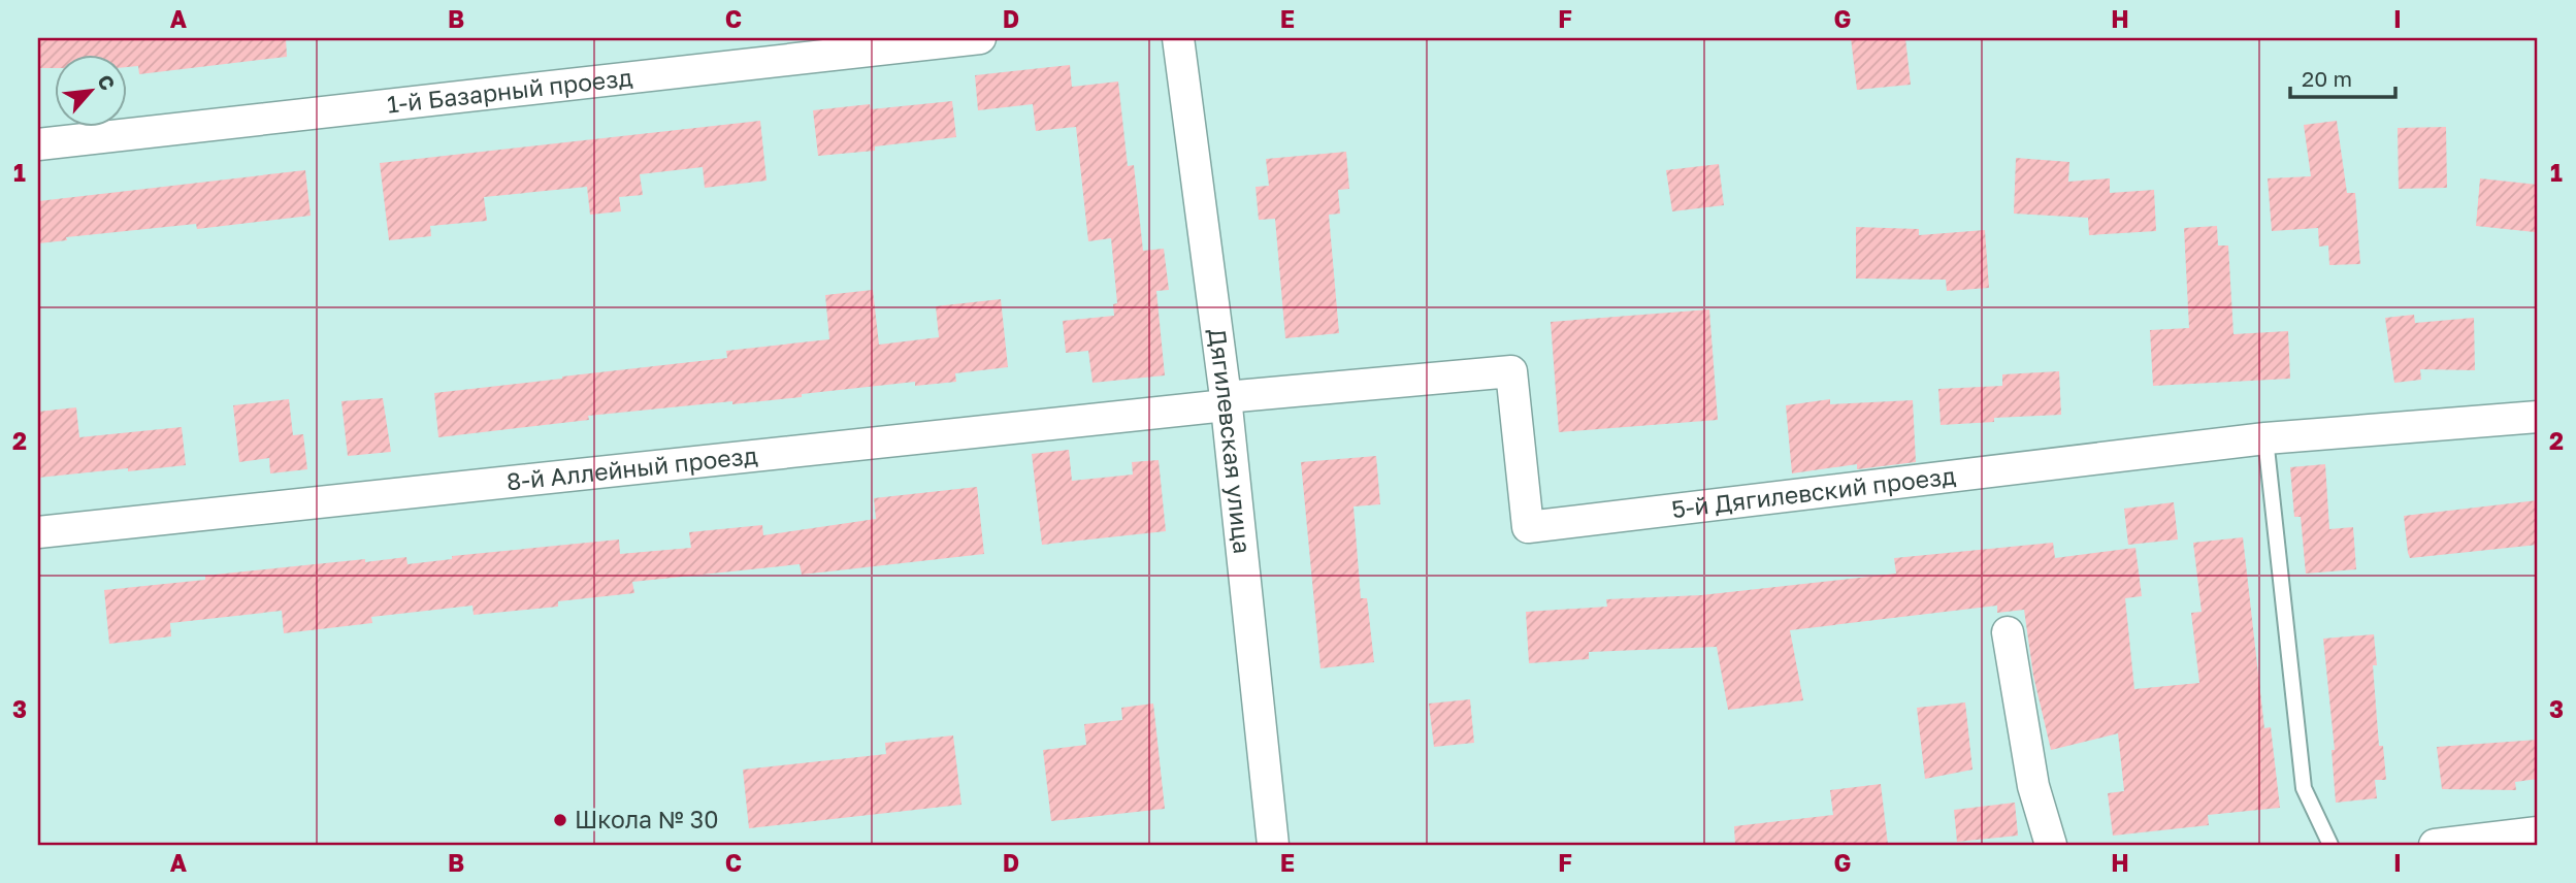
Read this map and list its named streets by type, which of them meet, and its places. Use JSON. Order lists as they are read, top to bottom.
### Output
{
  "streets": {
    "street": [
      "1-й Базарный проезд",
      "Дягилевская улица",
      "8-й Аллейный проезд",
      "5-й Дягилевский проезд"
    ]
  },
  "crossings": [
    ["Дягилевская улица", "8-й Аллейный проезд"],
    ["Дягилевская улица", "5-й Дягилевский проезд"],
    ["8-й Аллейный проезд", "5-й Дягилевский проезд"]
  ],
  "places": ["Школа № 30"],
  "scale_bar": "20 m",
  "north": "top right",
  "grid": {
    "columns": [
      "A",
      "B",
      "C",
      "D",
      "E",
      "F",
      "G",
      "H",
      "I"
    ],
    "rows": ["1", "2", "3"]
  }
}
